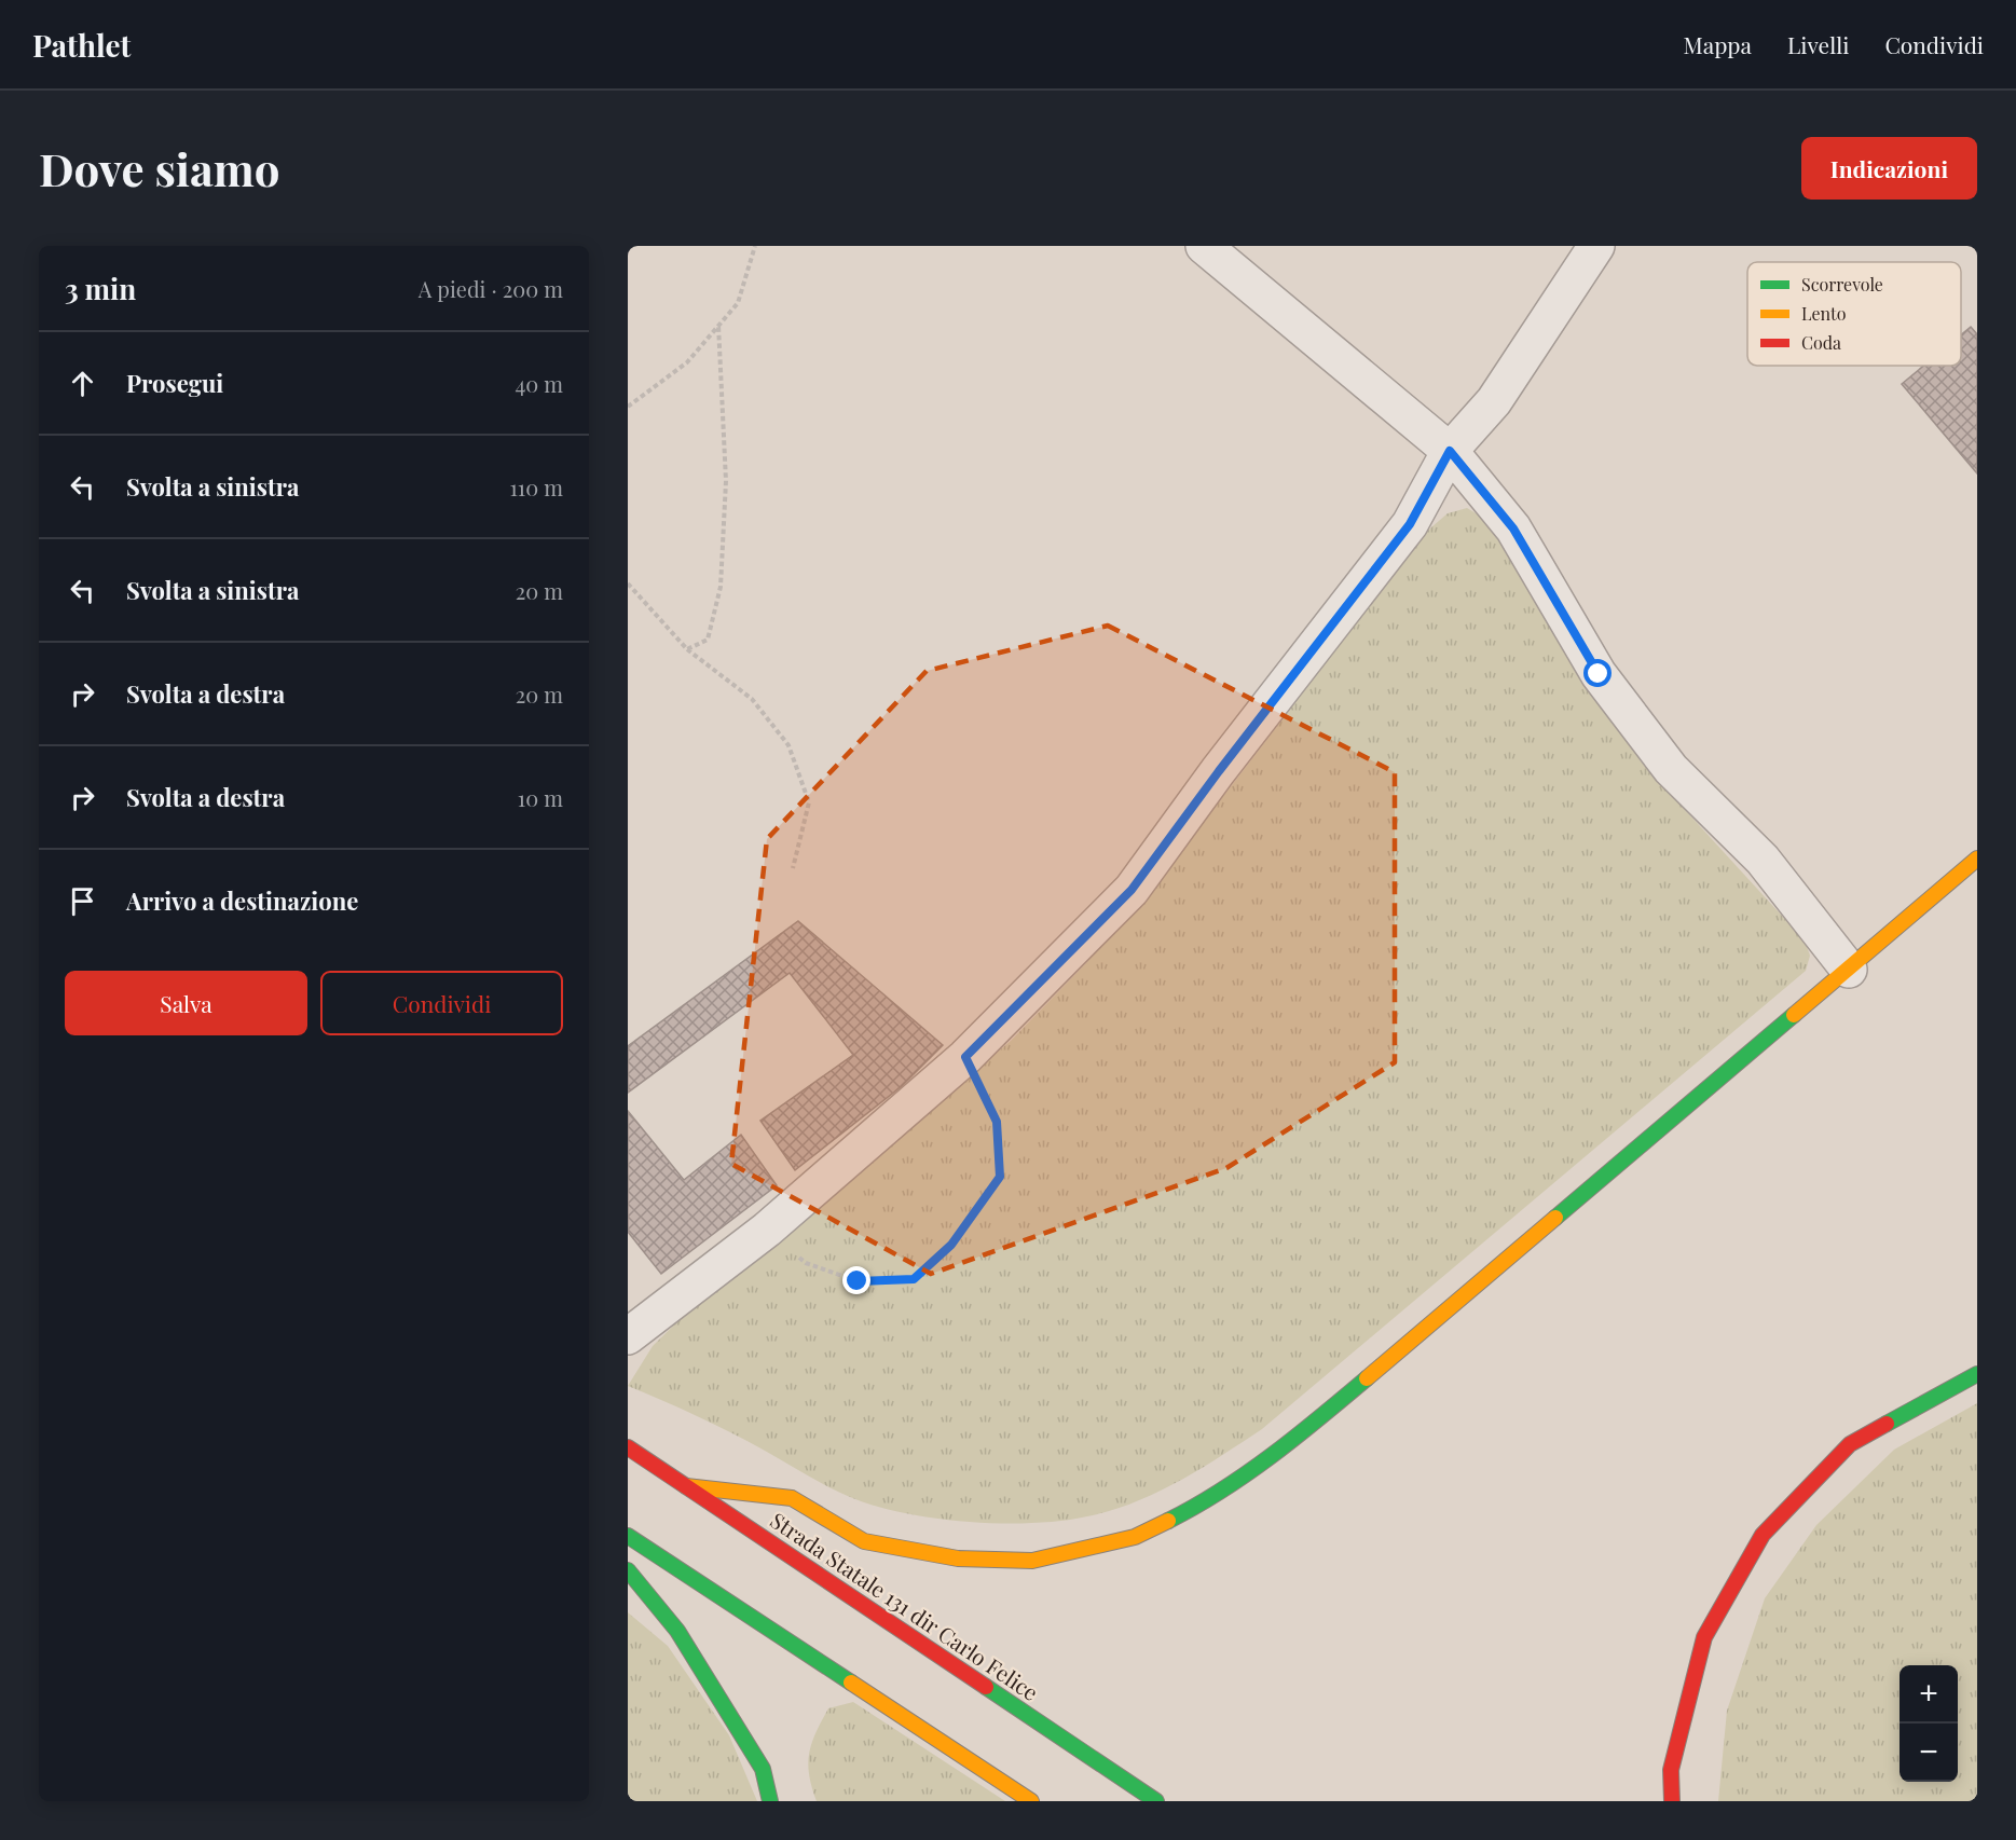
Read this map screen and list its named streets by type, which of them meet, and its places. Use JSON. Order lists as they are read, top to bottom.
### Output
{
  "streets": {
    "highway": ["Strada Statale 131 dir Carlo Felice"]
  },
  "legend": ["Scorrevole", "Lento", "Coda"],
  "page": {
    "header": "Pathlet",
    "nav": ["Mappa", "Livelli", "Condividi"],
    "buttons": [
      "Indicazioni",
      ["Salva", "Condividi"]
    ],
    "title": "Dove siamo",
    "heading": ["3 min", "A piedi · 200 m"],
    "list": [
      ["Prosegui", "40 m"],
      ["Svolta a sinistra", "110 m"],
      ["Svolta a sinistra", "20 m"],
      ["Svolta a destra", "20 m"],
      ["Svolta a destra", "10 m"],
      "Arrivo a destinazione"
    ],
    "map_buttons": ["+", "−"]
  }
}
